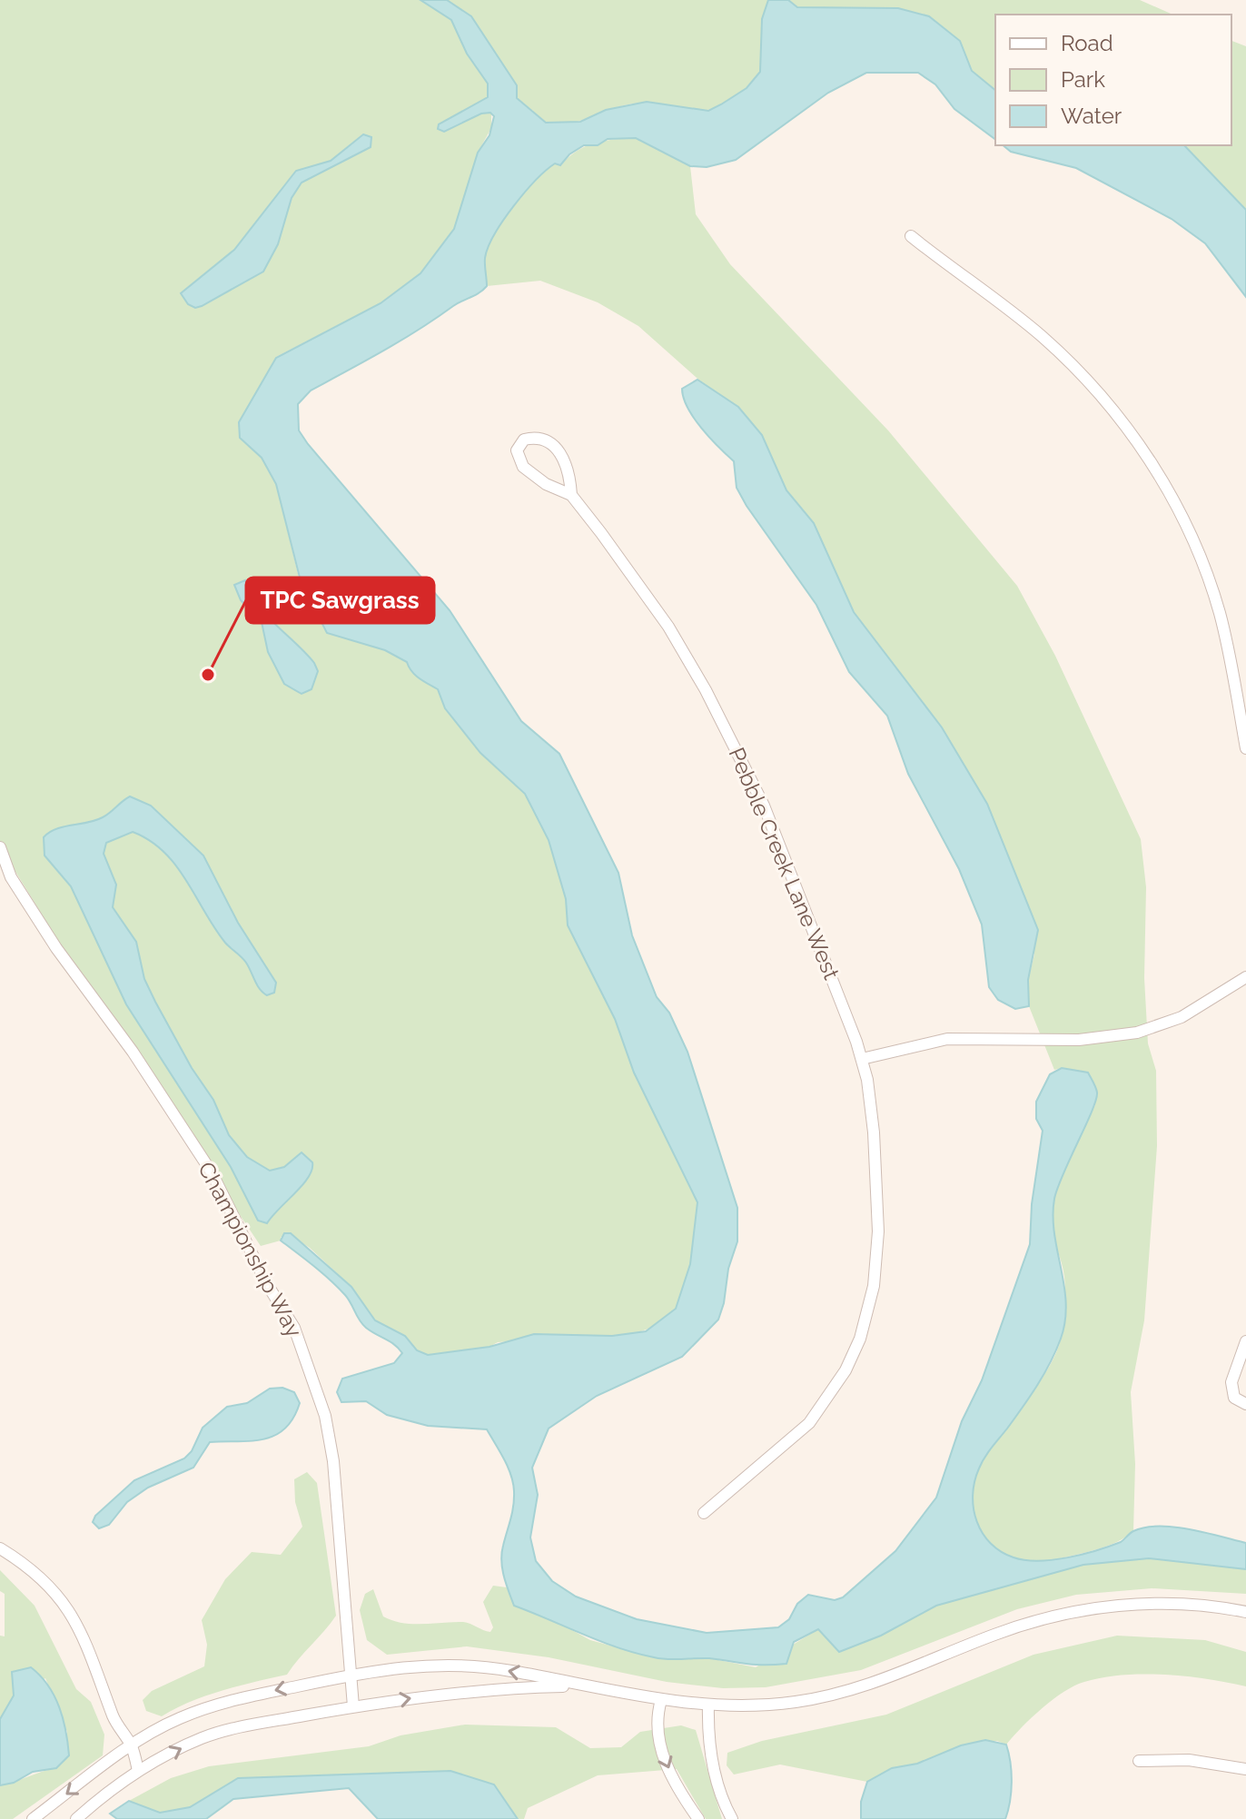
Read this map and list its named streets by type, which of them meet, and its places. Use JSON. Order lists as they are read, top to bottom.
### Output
{
  "streets": {
    "street": ["Pebble Creek Lane West", "Championship Way"]
  },
  "places": ["TPC Sawgrass"],
  "legend": ["Road", "Park", "Water"]
}
